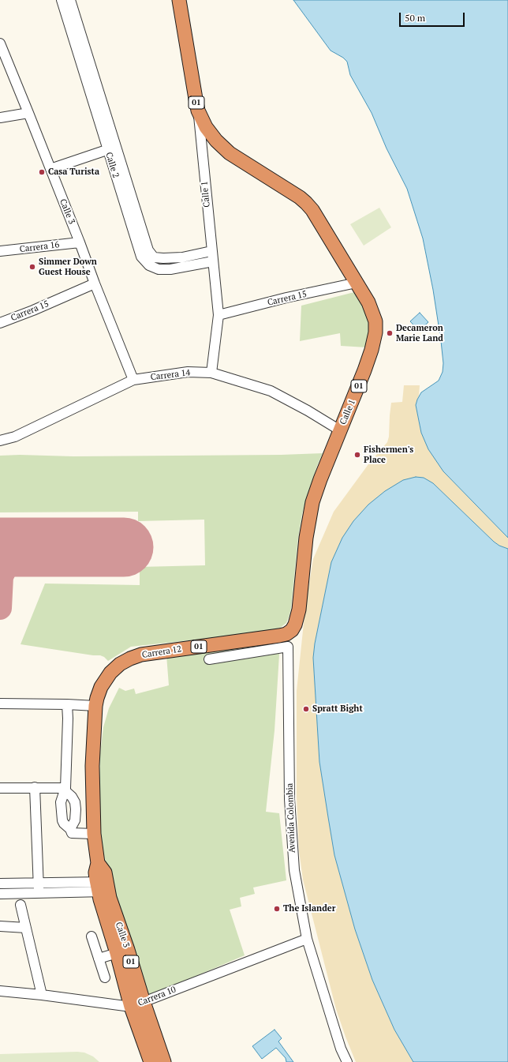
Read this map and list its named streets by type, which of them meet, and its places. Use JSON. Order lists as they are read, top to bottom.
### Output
{
  "streets": {
    "highway": [
      "01",
      "Calle 1",
      "Calle 3",
      "Carrera 12"
    ],
    "street": [
      "Calle 2",
      "Carrera 16",
      "Carrera 15",
      "Carrera 14",
      "Avenida Colombia",
      "Carrera 10"
    ]
  },
  "crossings": [
    ["01", "Calle 1"],
    ["Calle 1", "Carrera 15"],
    ["Calle 1", "Carrera 14"],
    ["Calle 1", "Carrera 12"],
    ["Calle 3", "Carrera 16"],
    ["Calle 3", "Carrera 15"],
    ["Calle 3", "Carrera 14"],
    ["Calle 3", "Carrera 12"],
    ["Calle 3", "Carrera 10"],
    ["Avenida Colombia", "Carrera 10"]
  ],
  "places": [
    "Casa Turista",
    "Simmer Down Guest House",
    "Decameron Marie Land",
    "Fishermen's Place",
    "Spratt Bight",
    "The Islander"
  ],
  "scale_bar": "50 m"
}
